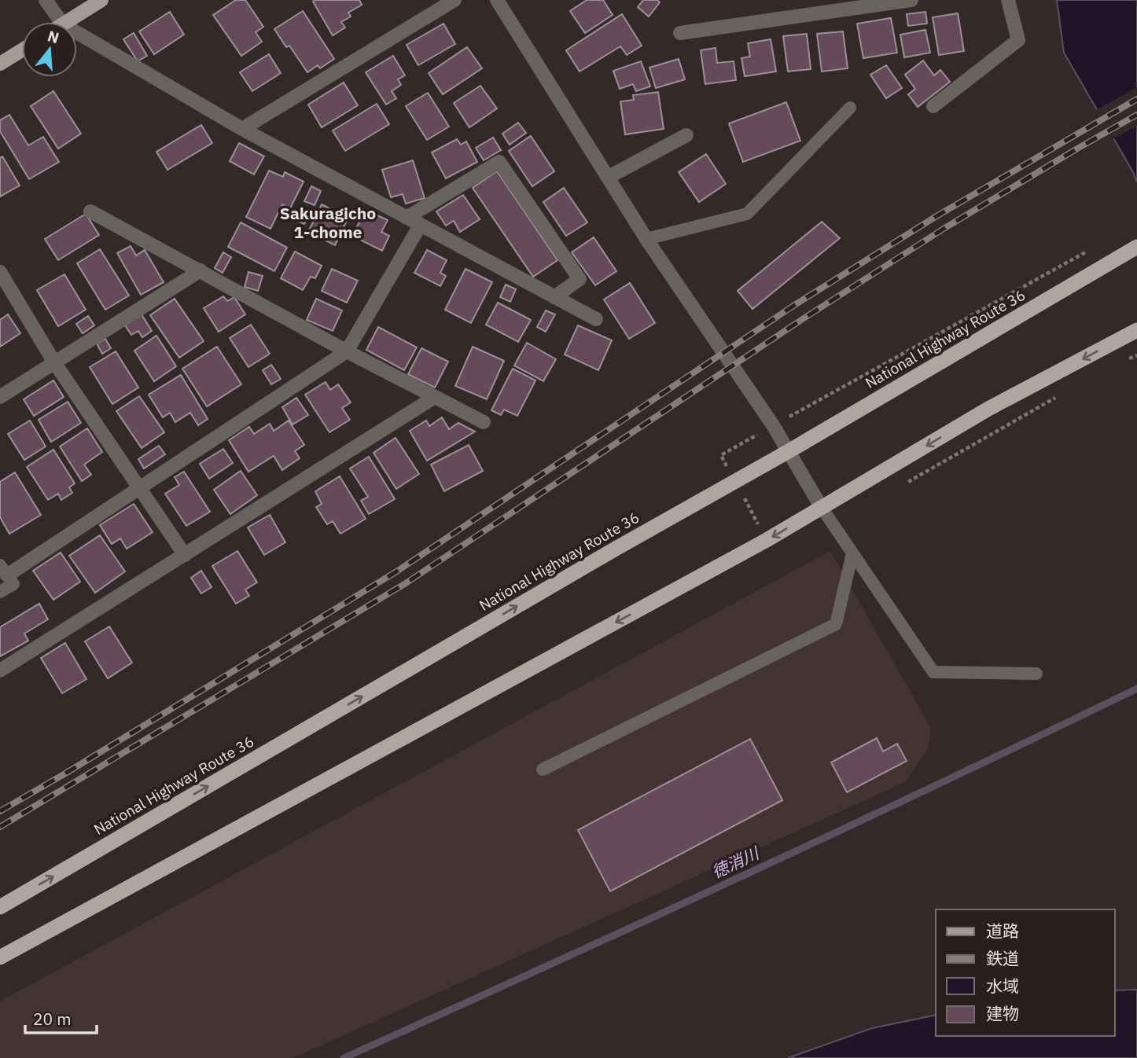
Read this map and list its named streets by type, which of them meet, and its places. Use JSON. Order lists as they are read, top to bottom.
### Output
{
  "streets": {
    "highway": ["National Highway Route 36"]
  },
  "districts": ["Sakuragicho 1-chome"],
  "water": ["徳消川"],
  "legend": [
    "道路",
    "鉄道",
    "水域",
    "建物"
  ],
  "scale_bar": "20 m",
  "north": "top"
}
